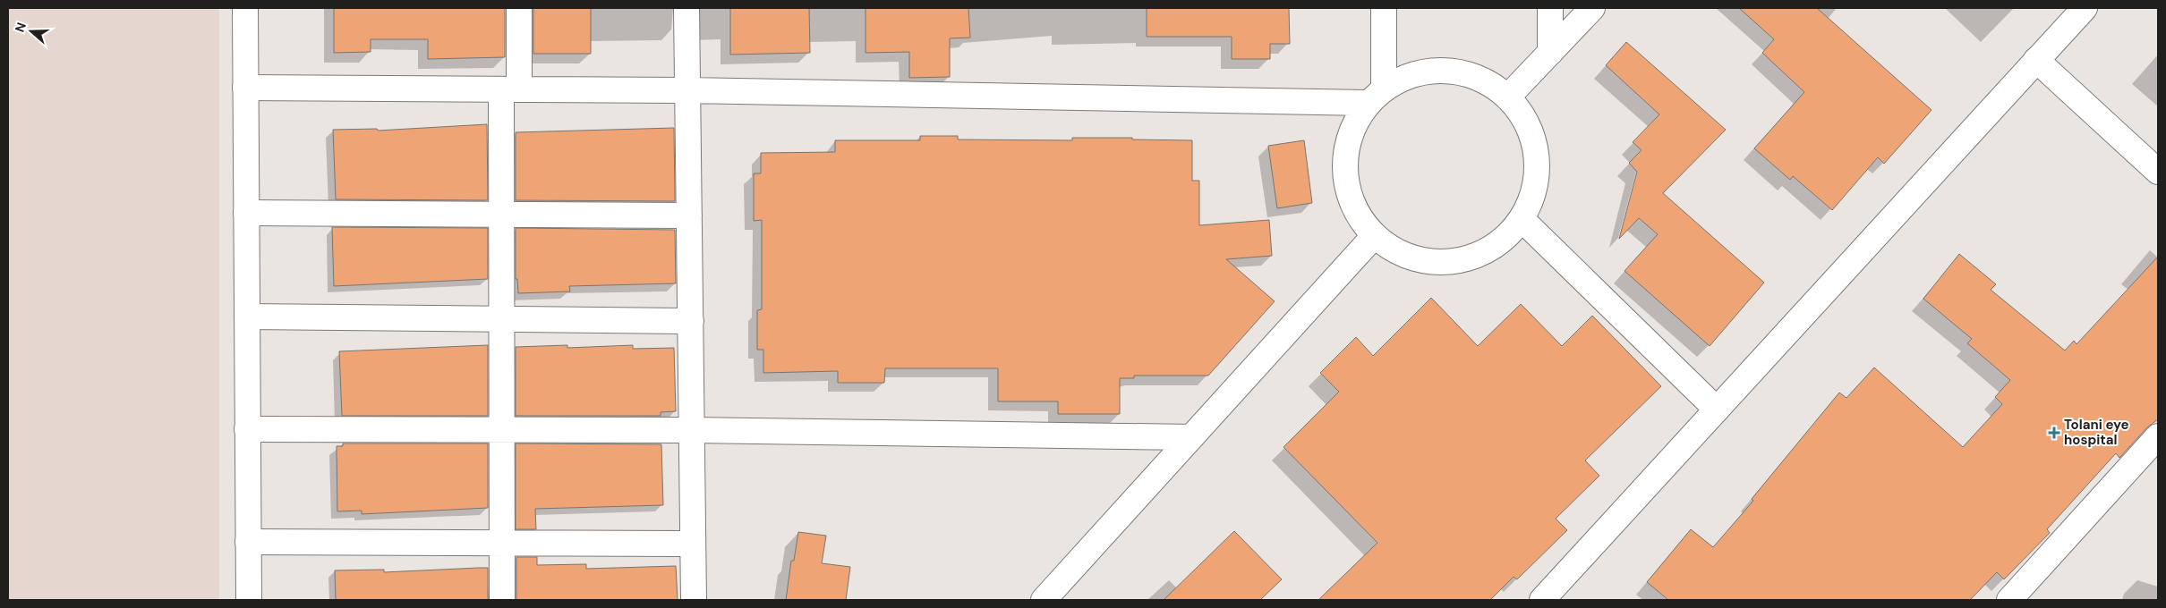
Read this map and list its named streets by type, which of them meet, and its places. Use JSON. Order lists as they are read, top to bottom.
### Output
{
  "places": {
    "health": ["Tolani eye hospital"]
  },
  "north": "left"
}
